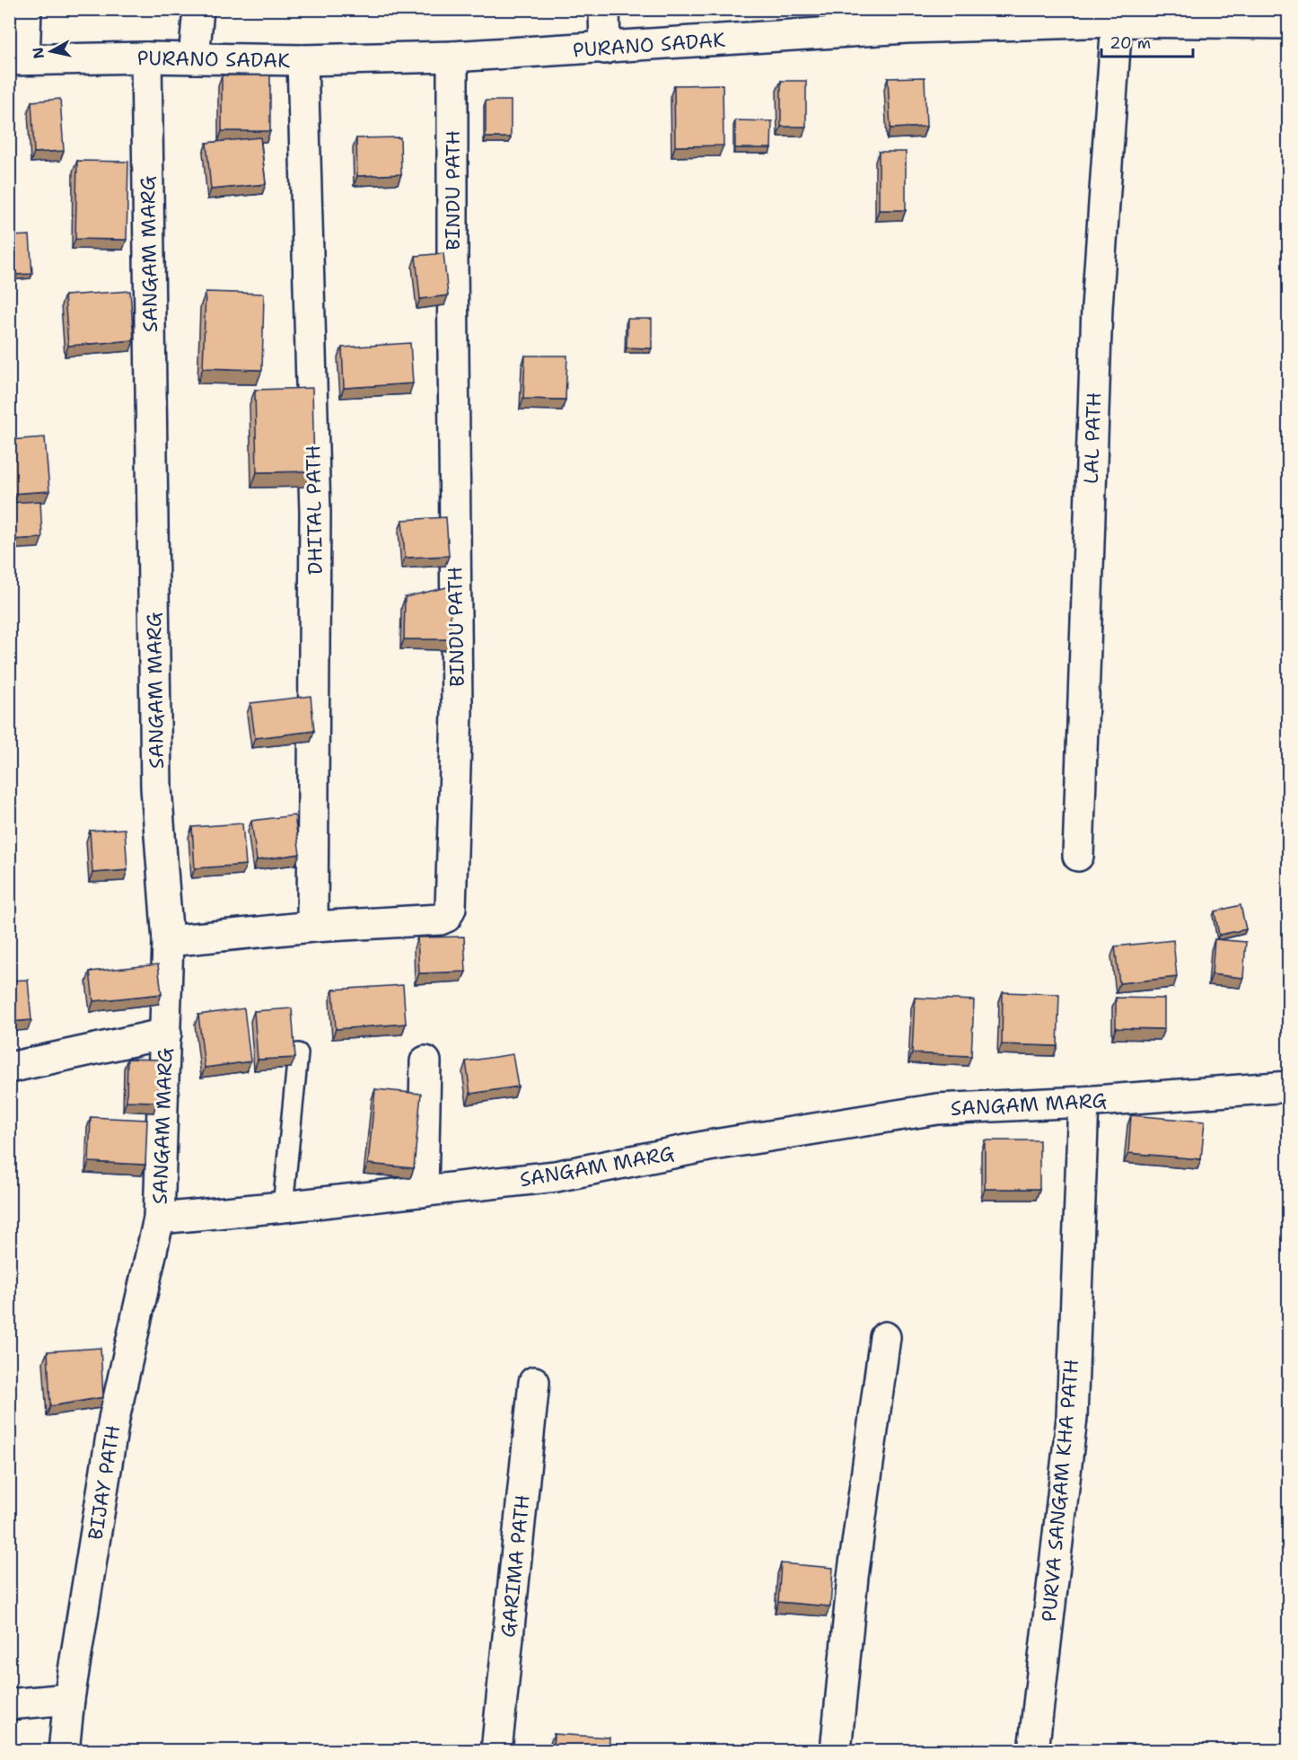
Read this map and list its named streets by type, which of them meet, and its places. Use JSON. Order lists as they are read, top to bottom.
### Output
{
  "streets": {
    "street": [
      "PURANO SADAK",
      "BINDU PATH",
      "SANGAM MARG",
      "LAL PATH",
      "DHITAL PATH",
      "BIJAY PATH",
      "PURVA SANGAM KHA PATH",
      "GARIMA PATH"
    ]
  },
  "crossings": [
    ["PURANO SADAK", "BINDU PATH"],
    ["PURANO SADAK", "SANGAM MARG"],
    ["PURANO SADAK", "LAL PATH"],
    ["PURANO SADAK", "DHITAL PATH"],
    ["BINDU PATH", "SANGAM MARG"],
    ["BINDU PATH", "DHITAL PATH"],
    ["SANGAM MARG", "BIJAY PATH"],
    ["SANGAM MARG", "PURVA SANGAM KHA PATH"]
  ],
  "scale_bar": "20 m",
  "north": "left"
}
